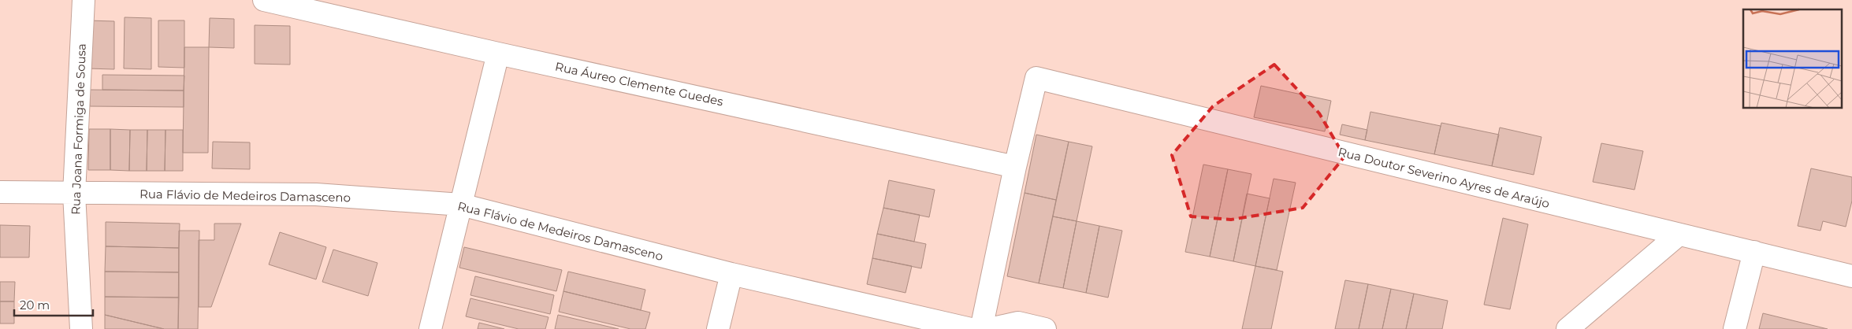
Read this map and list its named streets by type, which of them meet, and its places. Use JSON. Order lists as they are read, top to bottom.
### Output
{
  "streets": {
    "street": [
      "Rua Áureo Clemente Guedes",
      "Rua Joana Formiga de Sousa",
      "Rua Doutor Severino Ayres de Araújo",
      "Rua Flávio de Medeiros Damasceno"
    ]
  },
  "crossings": [
    ["Rua Áureo Clemente Guedes", "Rua Doutor Severino Ayres de Araújo"],
    ["Rua Joana Formiga de Sousa", "Rua Flávio de Medeiros Damasceno"]
  ],
  "scale_bar": "20 m"
}
